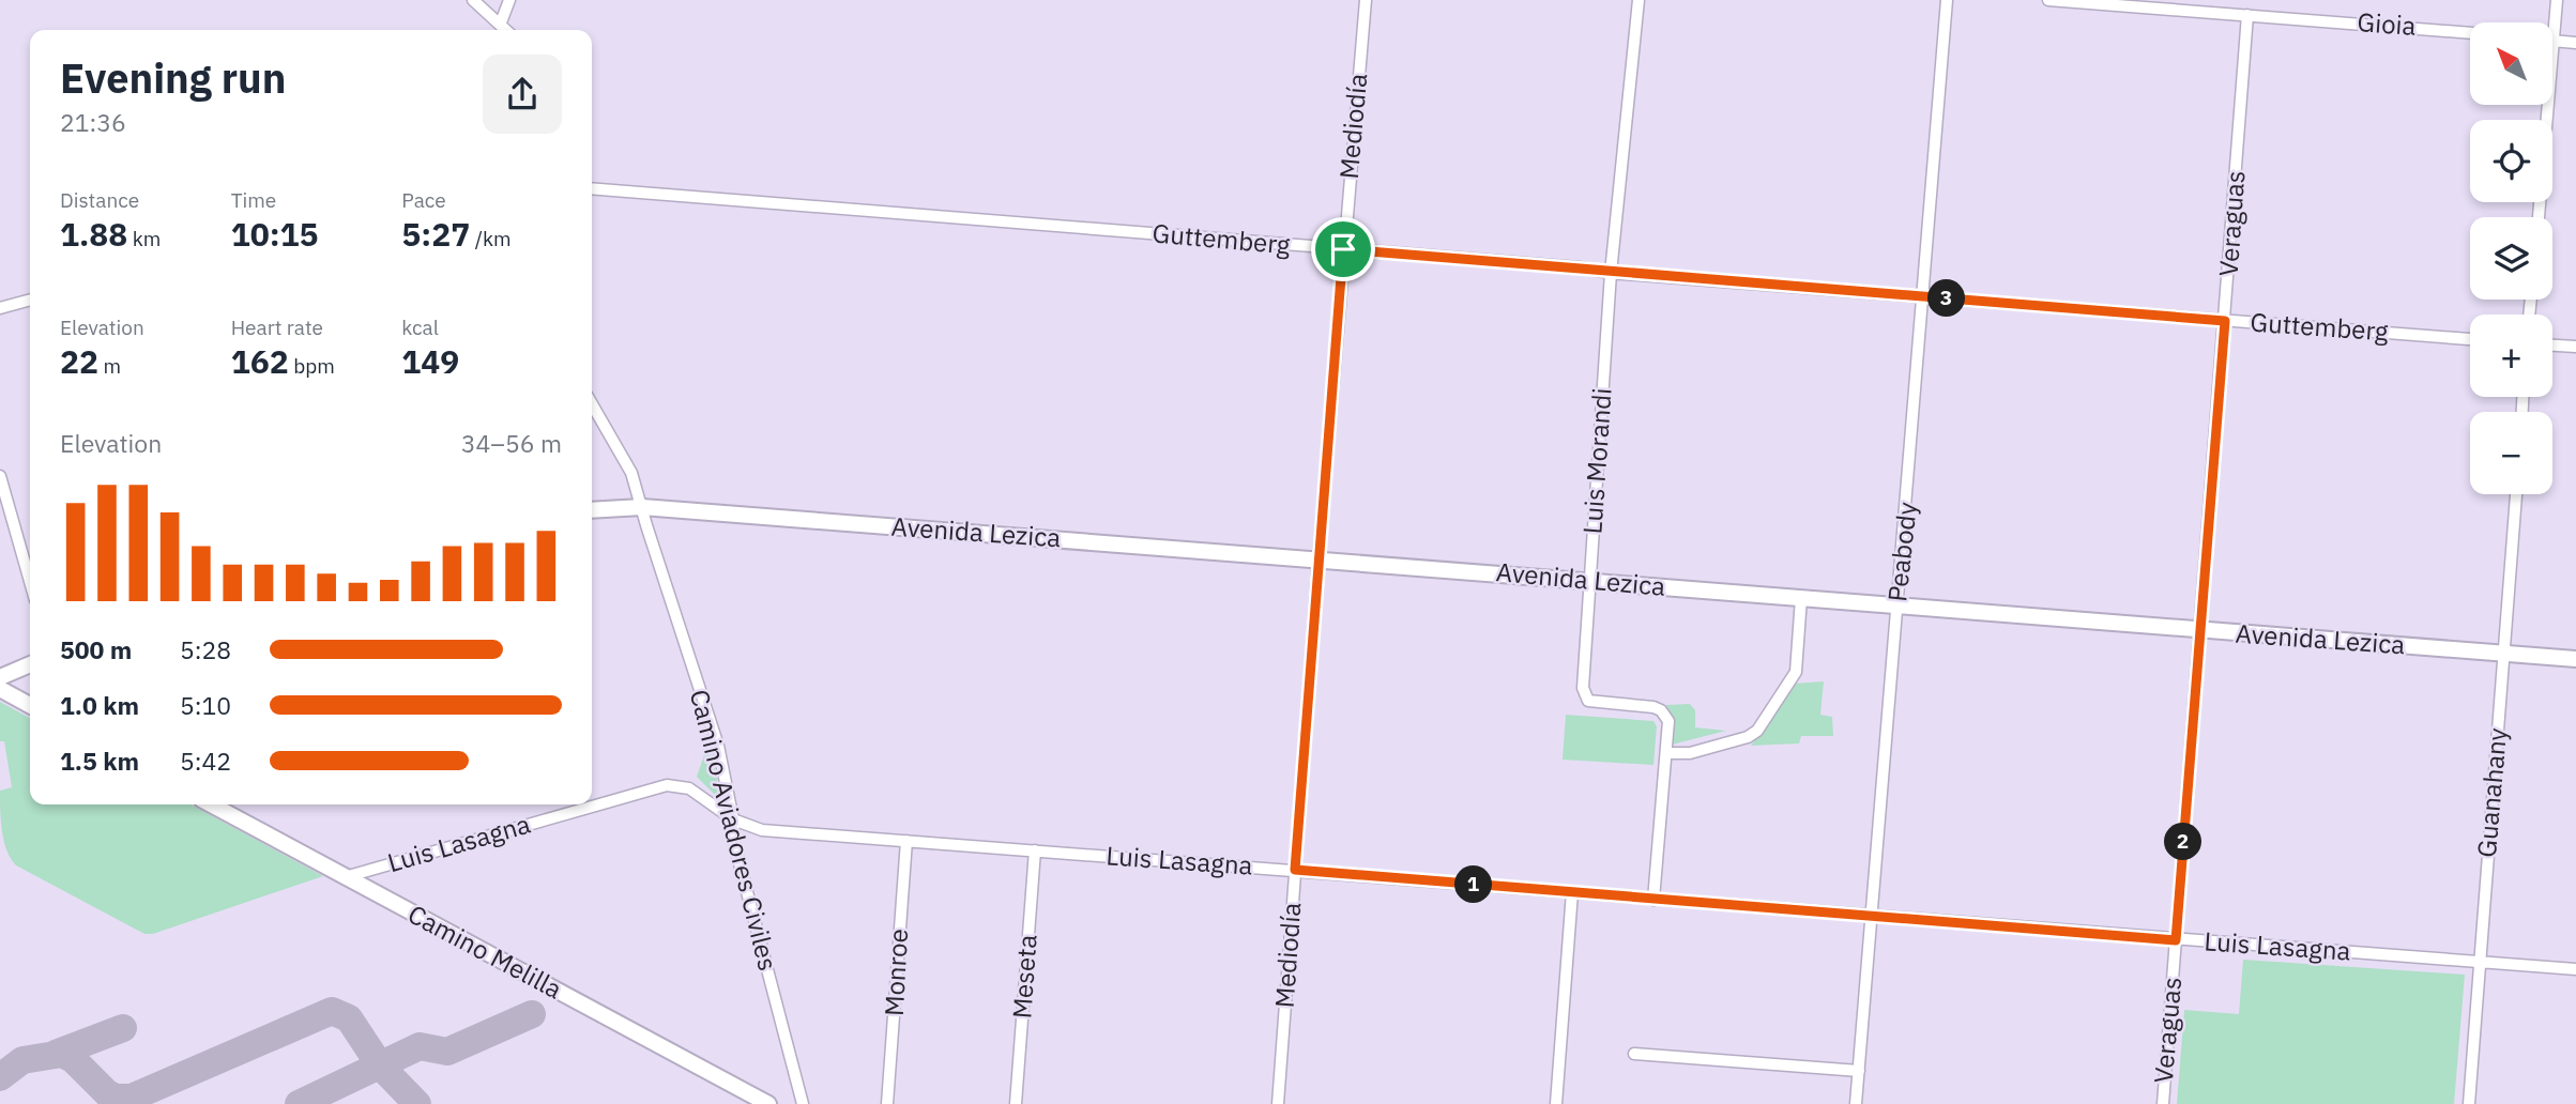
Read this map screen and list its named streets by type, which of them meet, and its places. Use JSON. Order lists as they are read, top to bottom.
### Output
{
  "streets": {
    "street": [
      "Gioia",
      "Mediodía",
      "Veraguas",
      "Guttemberg",
      "Luis Morandi",
      "Avenida Lezica",
      "Peabody",
      "Guanahany",
      "Camino Aviadores Civiles",
      "Luis Lasagna",
      "Camino Melilla",
      "Monroe",
      "Meseta"
    ]
  },
  "crossings": [
    ["Gioia", "Veraguas"],
    ["Mediodía", "Guttemberg"],
    ["Mediodía", "Avenida Lezica"],
    ["Mediodía", "Luis Lasagna"],
    ["Veraguas", "Guttemberg"],
    ["Veraguas", "Avenida Lezica"],
    ["Veraguas", "Luis Lasagna"],
    ["Guttemberg", "Luis Morandi"],
    ["Guttemberg", "Peabody"],
    ["Luis Morandi", "Avenida Lezica"],
    ["Luis Morandi", "Luis Lasagna"],
    ["Avenida Lezica", "Peabody"],
    ["Avenida Lezica", "Guanahany"],
    ["Avenida Lezica", "Camino Aviadores Civiles"],
    ["Peabody", "Luis Lasagna"],
    ["Guanahany", "Luis Lasagna"],
    ["Camino Aviadores Civiles", "Luis Lasagna"],
    ["Luis Lasagna", "Camino Melilla"],
    ["Luis Lasagna", "Monroe"],
    ["Luis Lasagna", "Meseta"]
  ],
  "north": "top left",
  "page": {
    "map_buttons": ["+", "−"],
    "heading": ["Evening run", "21:36"],
    "stats": [
      ["Distance", "1.88 km"],
      ["Time", "10:15"],
      ["Pace", "5:27 /km"],
      ["Elevation", "22 m"],
      ["Heart rate", "162 bpm"],
      ["kcal", "149"]
    ],
    "pins": ["3", "2", "1"],
    "chart": ["Elevation", "34–56 m"],
    "list": [
      {
        "name": "500 m",
        "note": "5:28"
      },
      {
        "name": "1.0 km",
        "note": "5:10"
      },
      {
        "name": "1.5 km",
        "note": "5:42"
      }
    ]
  }
}
